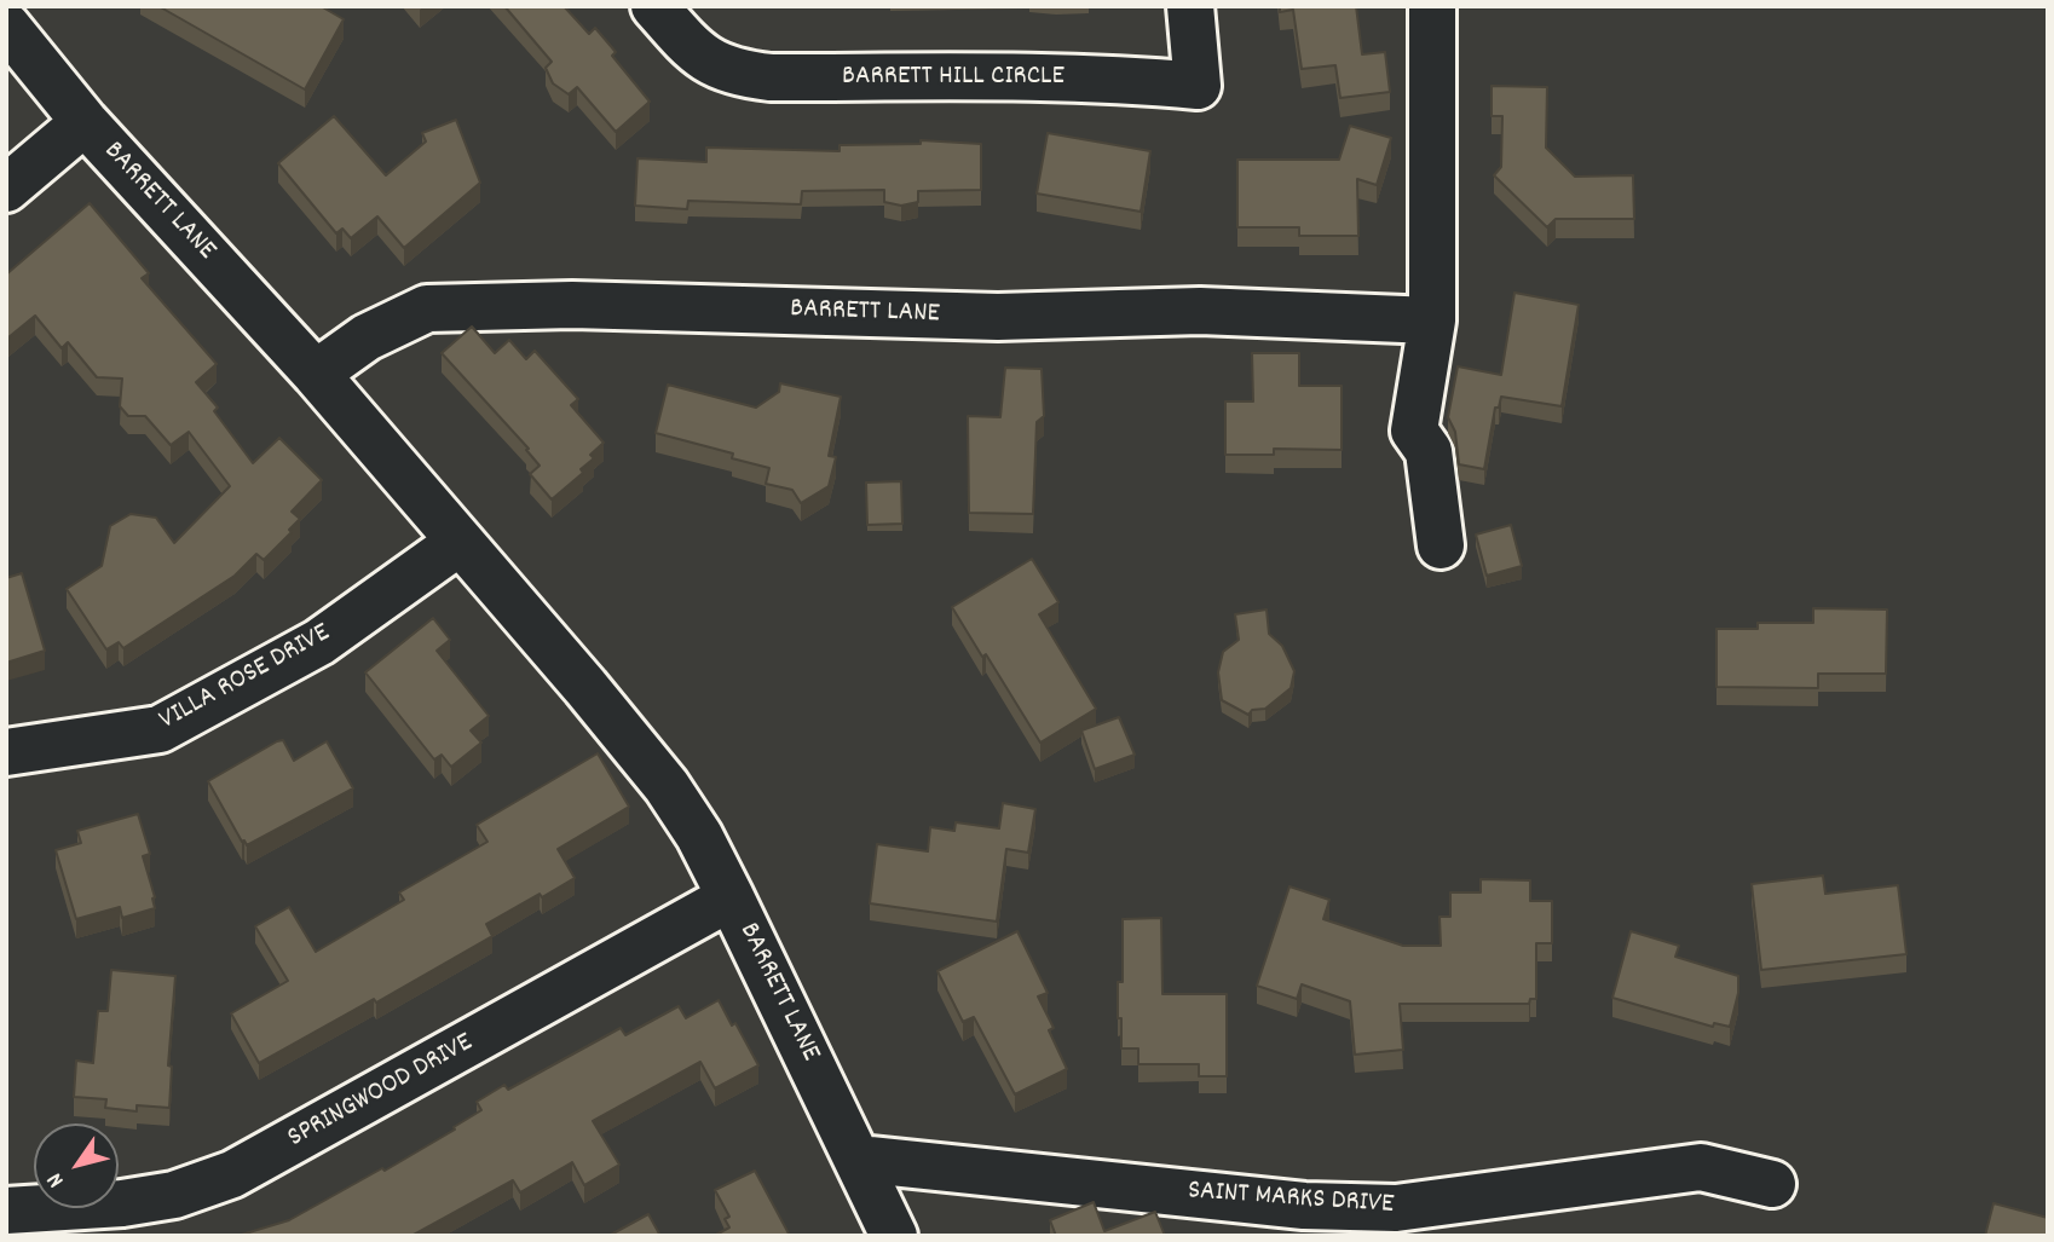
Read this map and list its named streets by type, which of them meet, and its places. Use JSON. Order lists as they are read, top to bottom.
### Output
{
  "streets": {
    "street": [
      "BARRETT HILL CIRCLE",
      "BARRETT LANE",
      "VILLA ROSE DRIVE",
      "SPRINGWOOD DRIVE",
      "SAINT MARKS DRIVE"
    ]
  },
  "crossings": [
    ["BARRETT LANE", "VILLA ROSE DRIVE"],
    ["BARRETT LANE", "SPRINGWOOD DRIVE"],
    ["BARRETT LANE", "SAINT MARKS DRIVE"]
  ],
  "north": "bottom left"
}
